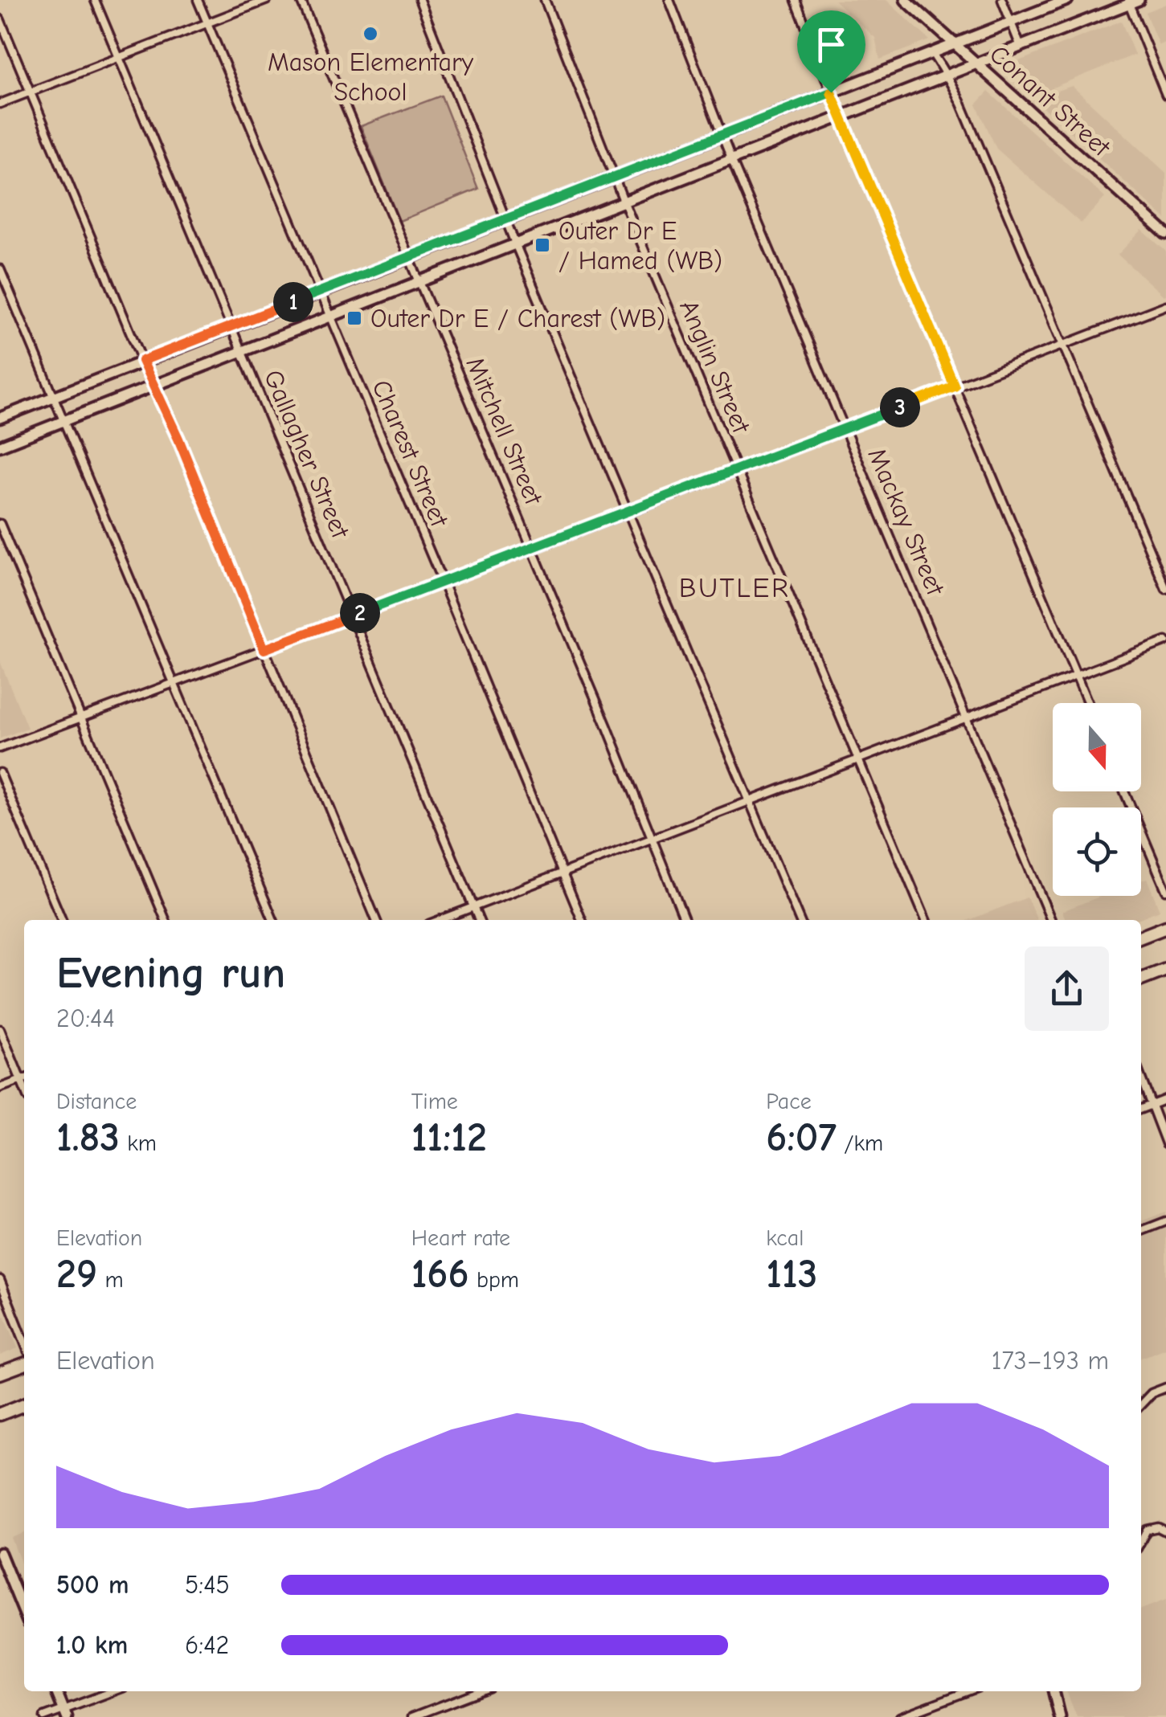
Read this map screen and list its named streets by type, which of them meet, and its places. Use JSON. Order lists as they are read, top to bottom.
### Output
{
  "streets": {
    "main road": ["Conant Street"],
    "street": [
      "Anglin Street",
      "Mitchell Street",
      "Charest Street",
      "Gallagher Street",
      "Mackay Street"
    ]
  },
  "districts": ["BUTLER"],
  "places": {
    "other": ["Mason Elementary School"],
    "transit": ["Outer Dr E / Hamed (WB)", "Outer Dr E / Charest (WB)"]
  },
  "north": "bottom",
  "page": {
    "pins": ["1", "3", "2"],
    "heading": ["Evening run", "20:44"],
    "stats": [
      ["Distance", "1.83 km"],
      ["Time", "11:12"],
      ["Pace", "6:07 /km"],
      ["Elevation", "29 m"],
      ["Heart rate", "166 bpm"],
      ["kcal", "113"]
    ],
    "chart": ["Elevation", "173–193 m"],
    "list": [
      {
        "name": "500 m",
        "note": "5:45"
      },
      {
        "name": "1.0 km",
        "note": "6:42"
      }
    ]
  }
}
